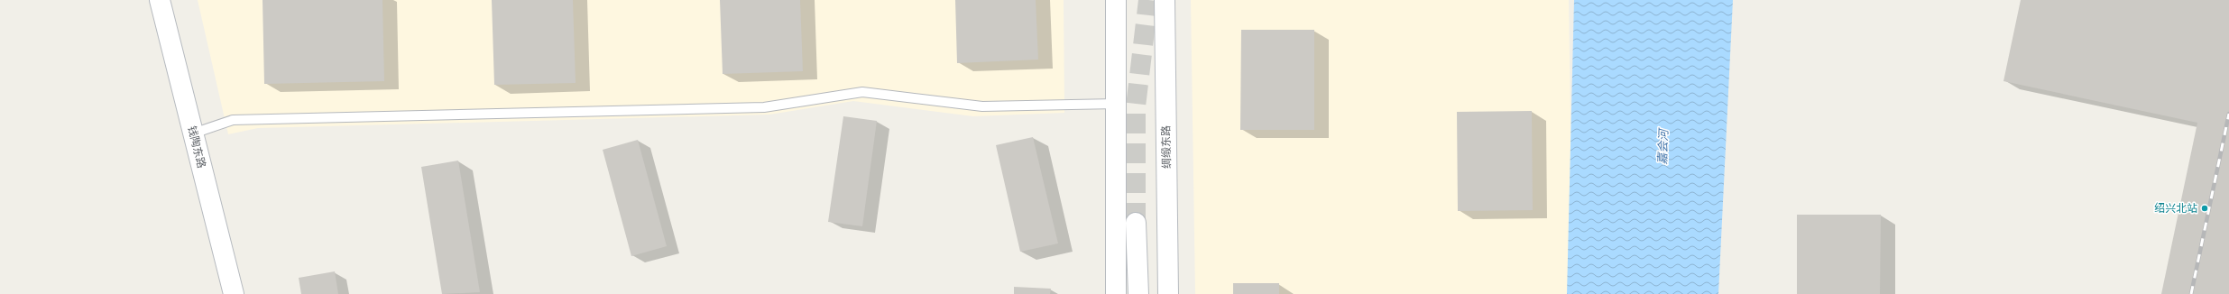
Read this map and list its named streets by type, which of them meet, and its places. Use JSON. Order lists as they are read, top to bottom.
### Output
{
  "streets": {
    "main road": ["钱陶东路", "绸缎东路"]
  },
  "water": ["嘉会河"],
  "places": ["绍兴北站"]
}
